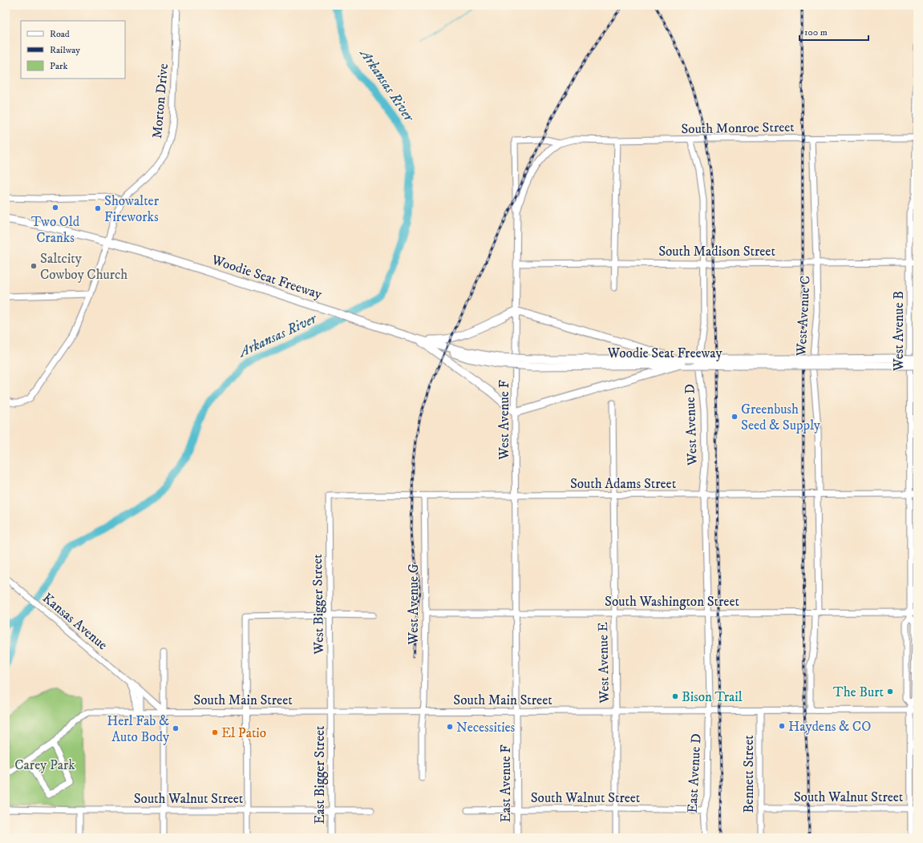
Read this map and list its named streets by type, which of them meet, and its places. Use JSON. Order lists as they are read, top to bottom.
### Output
{
  "streets": {
    "main road": ["Woodie Seat Freeway"],
    "street": [
      "Morton Drive",
      "South Monroe Street",
      "South Madison Street",
      "West Avenue C",
      "West Avenue B",
      "West Avenue F",
      "West Avenue D",
      "South Adams Street",
      "South Washington Street",
      "West Bigger Street",
      "West Avenue G",
      "Kansas Avenue",
      "West Avenue E",
      "South Main Street",
      "East Avenue D",
      "Bennett Street",
      "East Bigger Street",
      "East Avenue F",
      "South Walnut Street"
    ]
  },
  "crossings": [
    ["South Monroe Street", "West Avenue C"],
    ["South Monroe Street", "West Avenue B"],
    ["South Monroe Street", "West Avenue F"],
    ["South Monroe Street", "West Avenue D"],
    ["South Madison Street", "West Avenue C"],
    ["South Madison Street", "West Avenue B"],
    ["South Madison Street", "West Avenue F"],
    ["South Madison Street", "West Avenue D"],
    ["West Avenue C", "South Adams Street"],
    ["West Avenue C", "South Washington Street"],
    ["West Avenue C", "South Main Street"],
    ["West Avenue B", "South Adams Street"],
    ["West Avenue B", "South Washington Street"],
    ["West Avenue B", "South Main Street"],
    ["West Avenue B", "South Walnut Street"],
    ["West Avenue F", "South Adams Street"],
    ["West Avenue F", "South Washington Street"],
    ["West Avenue F", "South Main Street"],
    ["West Avenue F", "East Avenue F"],
    ["West Avenue D", "South Adams Street"],
    ["West Avenue D", "South Washington Street"],
    ["West Avenue D", "South Main Street"],
    ["West Avenue D", "East Avenue D"],
    ["South Adams Street", "West Bigger Street"],
    ["South Adams Street", "West Avenue G"],
    ["South Adams Street", "West Avenue E"],
    ["South Washington Street", "West Avenue G"],
    ["South Washington Street", "West Avenue E"],
    ["West Bigger Street", "South Main Street"],
    ["West Bigger Street", "East Bigger Street"],
    ["West Avenue G", "South Main Street"],
    ["West Avenue E", "South Main Street"],
    ["West Avenue E", "South Walnut Street"],
    ["South Main Street", "East Avenue D"],
    ["South Main Street", "Bennett Street"],
    ["South Main Street", "East Bigger Street"],
    ["South Main Street", "East Avenue F"],
    ["East Avenue D", "South Walnut Street"],
    ["Bennett Street", "South Walnut Street"],
    ["East Bigger Street", "South Walnut Street"],
    ["East Avenue F", "South Walnut Street"]
  ],
  "water": ["Arkansas River"],
  "parks": ["Carey Park"],
  "places": [
    "Two Old Cranks",
    "Showalter Fireworks",
    "Saltcity Cowboy Church",
    "Greenbush Seed & Supply",
    "The Burt",
    "Bison Trail",
    "Haydens & CO",
    "Necessities",
    "Herl Fab & Auto Body",
    "El Patio"
  ],
  "legend": ["Road", "Railway", "Park"],
  "scale_bar": "100 m"
}
